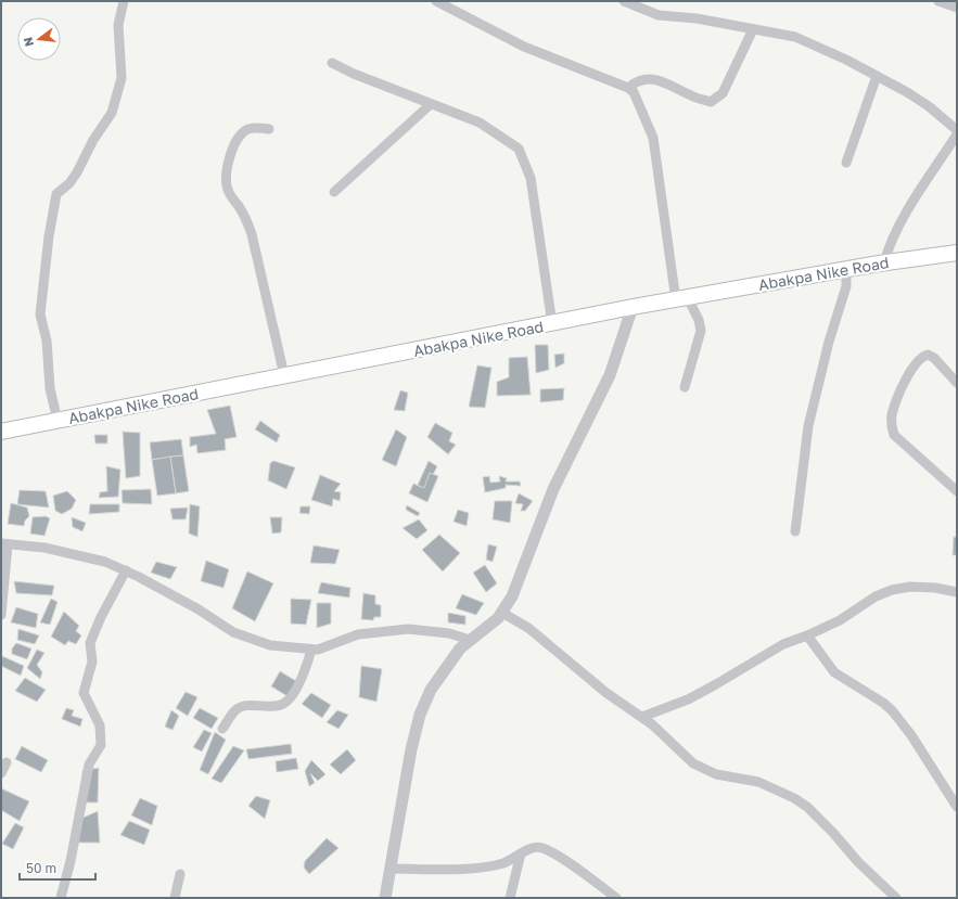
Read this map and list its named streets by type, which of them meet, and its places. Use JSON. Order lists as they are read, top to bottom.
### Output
{
  "streets": {
    "main road": ["Abakpa Nike Road"]
  },
  "scale_bar": "50 m",
  "north": "left"
}
